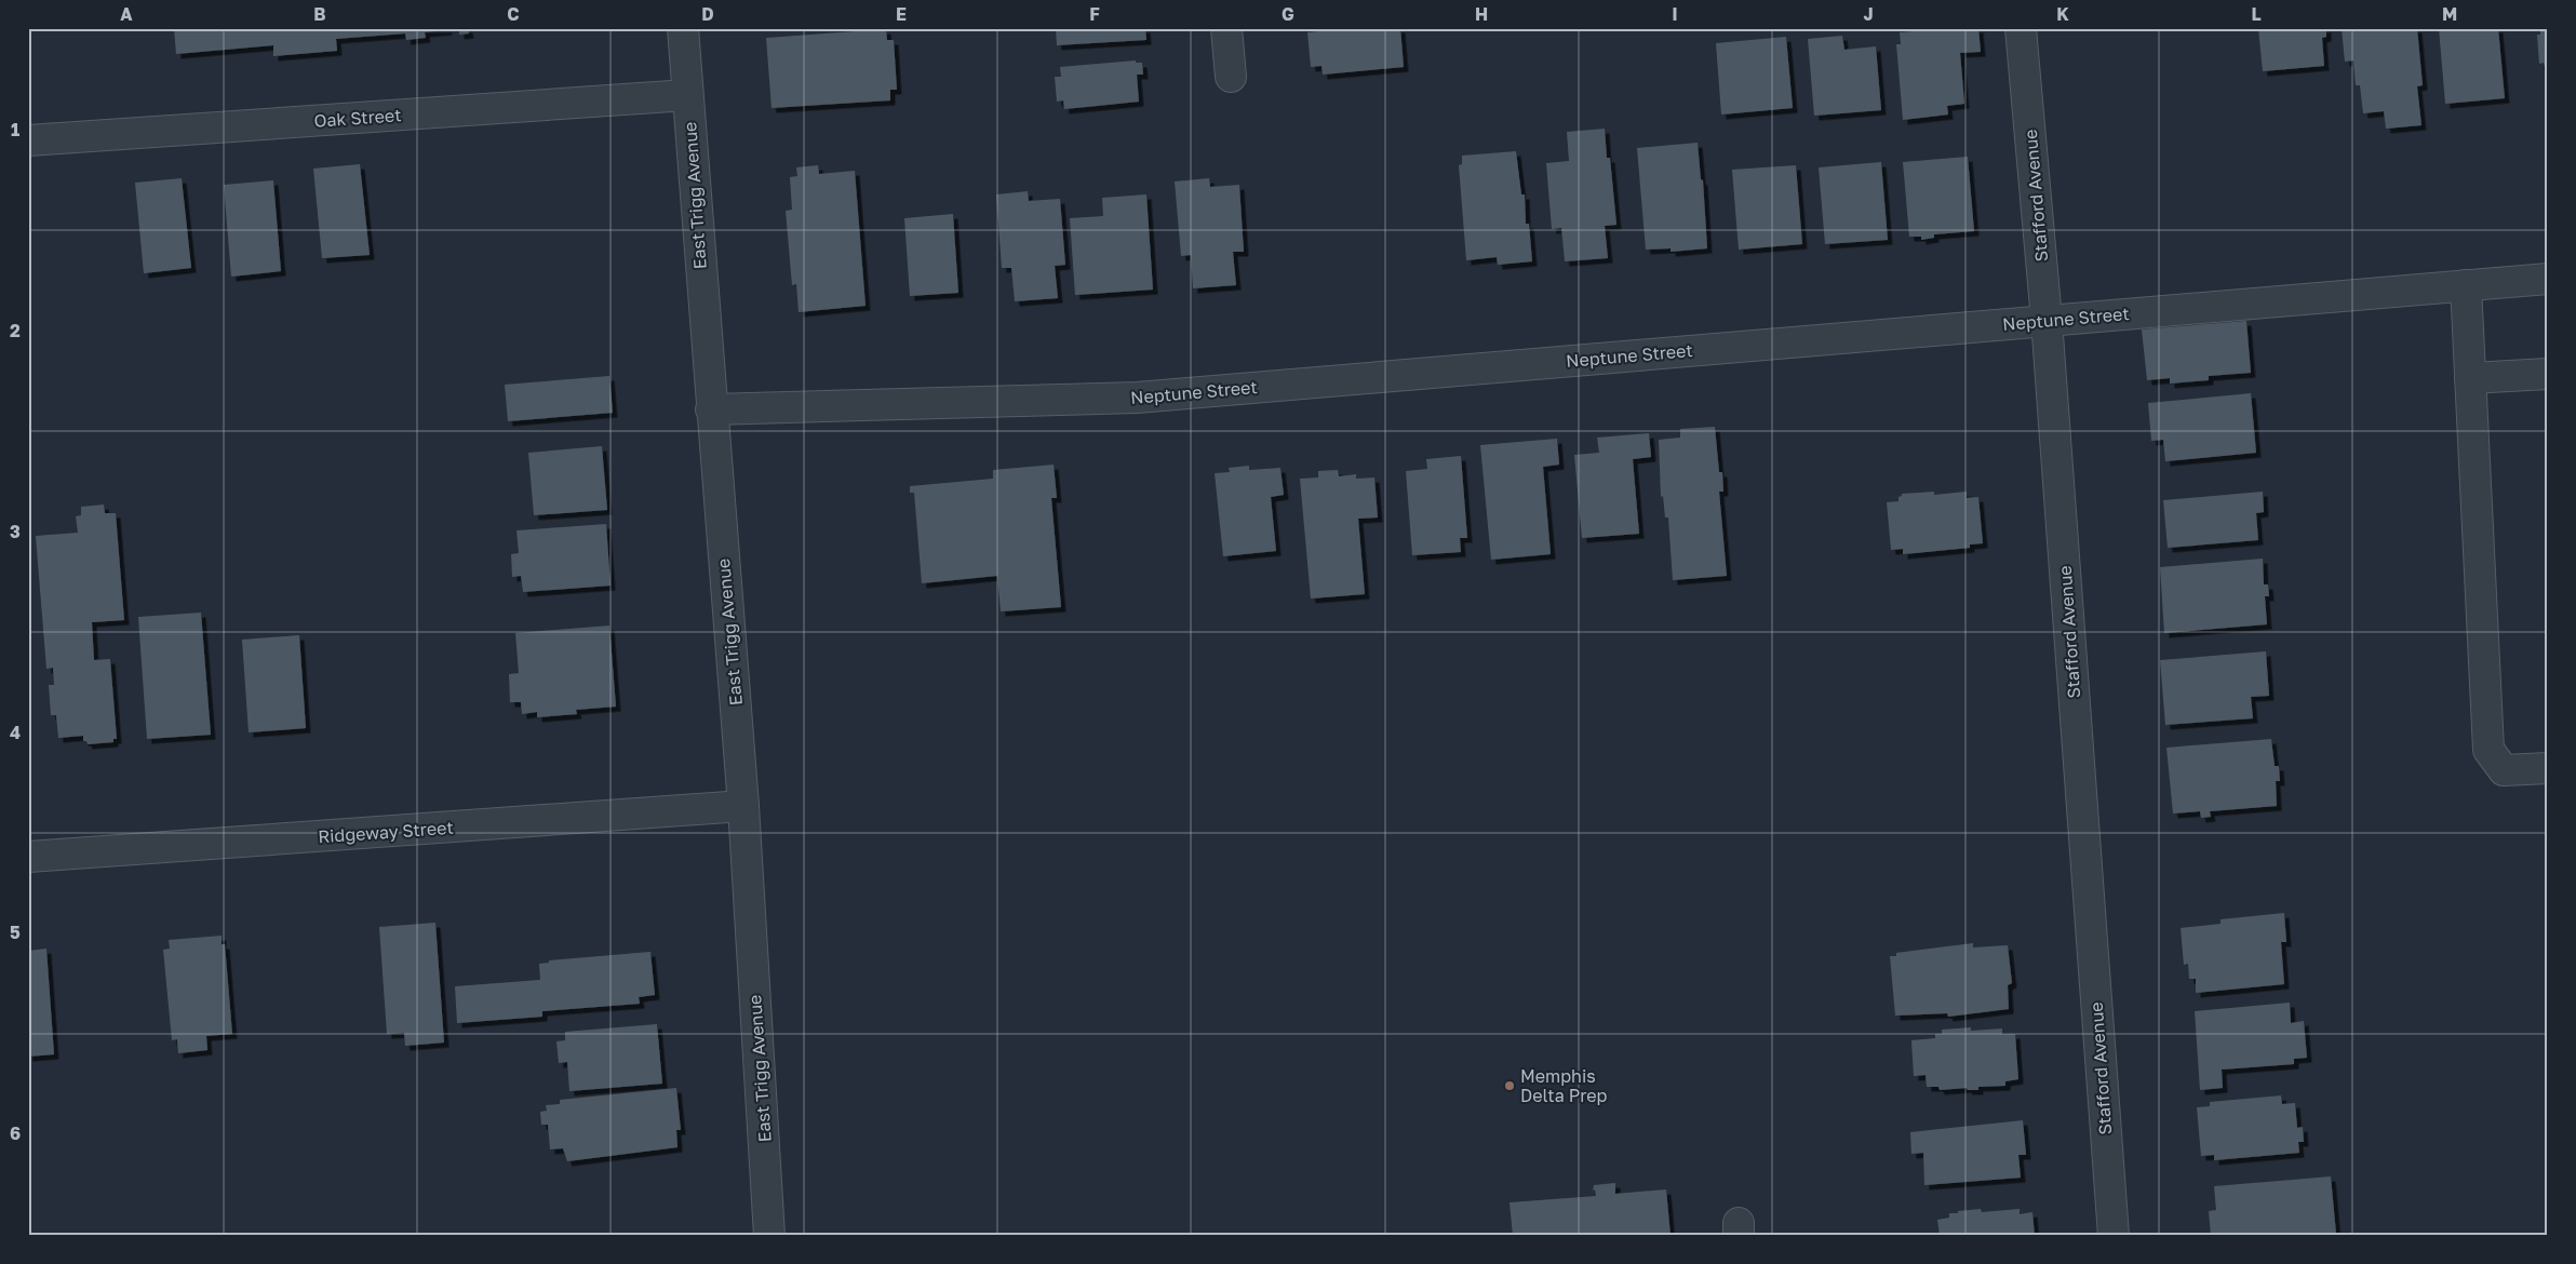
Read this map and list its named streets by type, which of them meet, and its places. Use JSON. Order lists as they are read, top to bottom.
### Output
{
  "streets": {
    "street": [
      "Oak Street",
      "East Trigg Avenue",
      "Stafford Avenue",
      "Neptune Street",
      "Ridgeway Street"
    ]
  },
  "crossings": [
    ["Oak Street", "East Trigg Avenue"],
    ["East Trigg Avenue", "Neptune Street"],
    ["East Trigg Avenue", "Ridgeway Street"],
    ["Stafford Avenue", "Neptune Street"]
  ],
  "places": ["Memphis Delta Prep"],
  "grid": {
    "columns": [
      "A",
      "B",
      "C",
      "D",
      "E",
      "F",
      "G",
      "H",
      "I",
      "J",
      "K",
      "L",
      "M"
    ],
    "rows": [
      "1",
      "2",
      "3",
      "4",
      "5",
      "6"
    ]
  }
}
